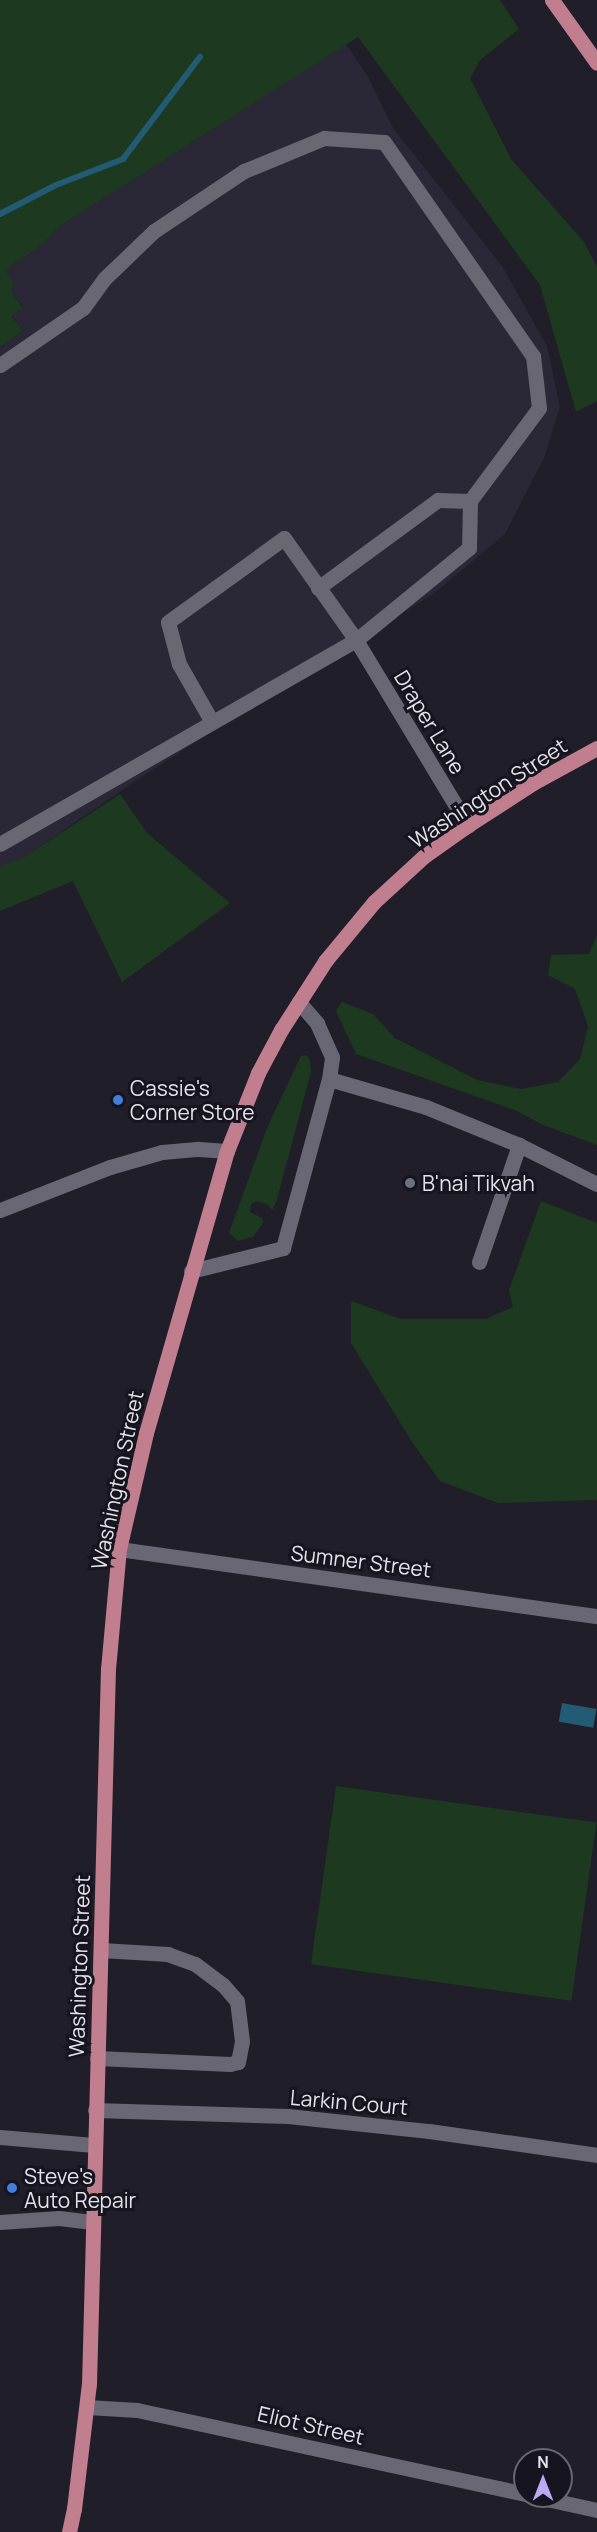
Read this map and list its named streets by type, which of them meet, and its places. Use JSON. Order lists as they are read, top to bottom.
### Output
{
  "streets": {
    "main road": ["Washington Street"],
    "street": [
      "Draper Lane",
      "Sumner Street",
      "Larkin Court",
      "Eliot Street"
    ]
  },
  "crossings": [
    ["Draper Lane", "Washington Street"],
    ["Washington Street", "Sumner Street"],
    ["Washington Street", "Larkin Court"],
    ["Washington Street", "Eliot Street"]
  ],
  "places": ["Cassie's Corner Store", "B'nai Tikvah", "Steve's Auto Repair"],
  "north": "top"
}
